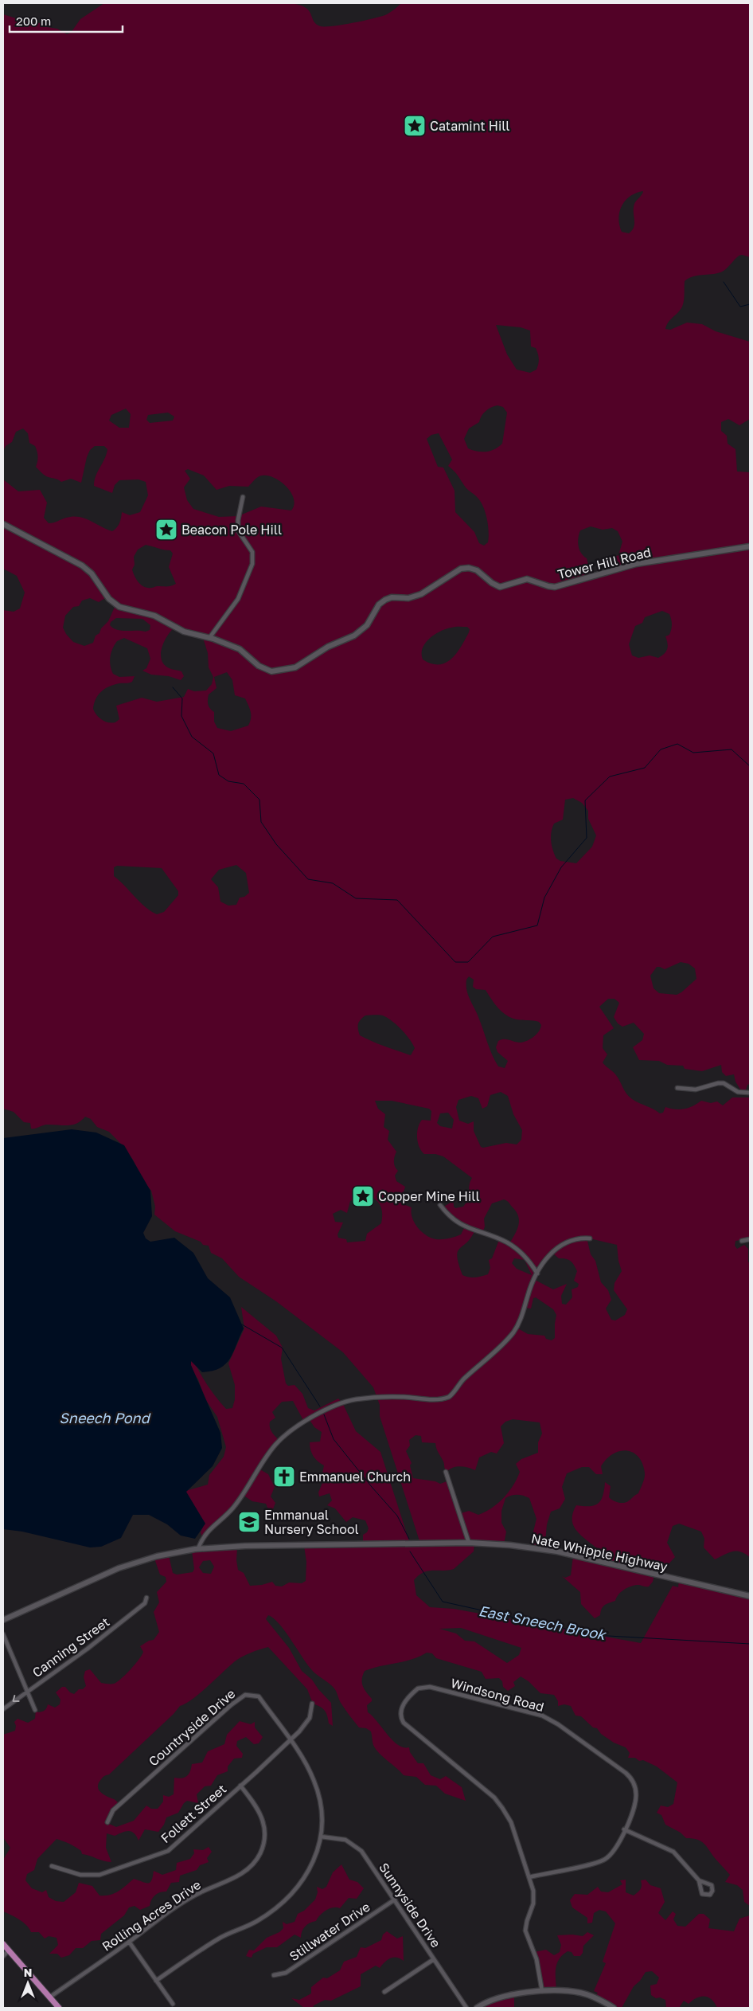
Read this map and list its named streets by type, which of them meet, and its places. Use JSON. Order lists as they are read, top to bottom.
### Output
{
  "streets": {
    "street": [
      "Tower Hill Road",
      "Nate Whipple Highway",
      "Canning Street",
      "Windsong Road",
      "Countryside Drive",
      "Follett Street",
      "Sunnyside Drive",
      "Rolling Acres Drive",
      "Stillwater Drive"
    ]
  },
  "crossings": [
    ["Countryside Drive", "Follett Street"],
    ["Countryside Drive", "Sunnyside Drive"],
    ["Follett Street", "Rolling Acres Drive"],
    ["Sunnyside Drive", "Stillwater Drive"]
  ],
  "water": ["Sneech Pond", "East Sneech Brook"],
  "places": {
    "place": ["Catamint Hill", "Beacon Pole Hill", "Copper Mine Hill"],
    "church": ["Emmanuel Church"],
    "school or university": ["Emmanual Nursery School"]
  },
  "scale_bar": "200 m",
  "north": "top"
}
